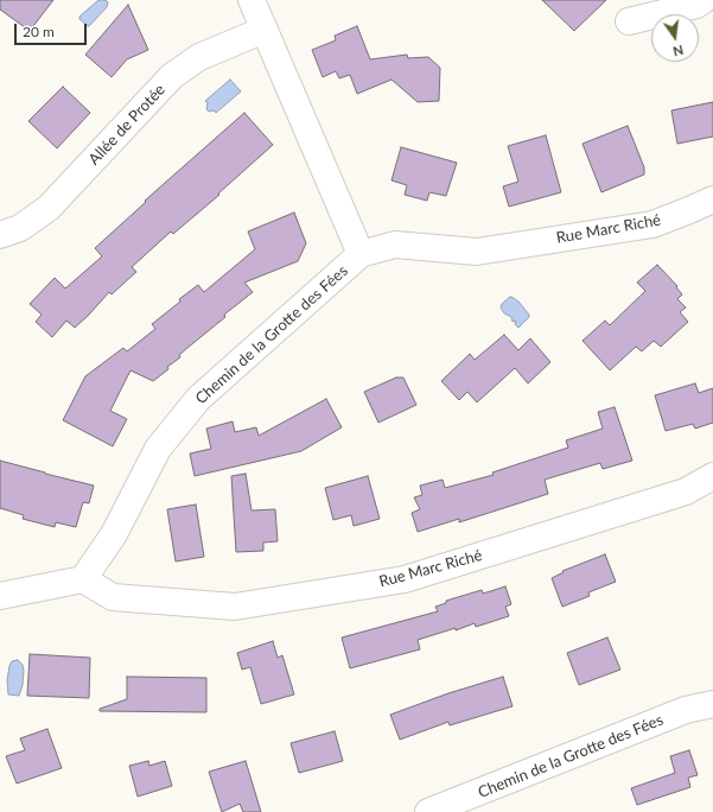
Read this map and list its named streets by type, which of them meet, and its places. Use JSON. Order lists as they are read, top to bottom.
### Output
{
  "streets": {
    "street": ["Allée de Protée", "Rue Marc Riché", "Chemin de la Grotte des Fées"]
  },
  "crossings": [
    ["Allée de Protée", "Chemin de la Grotte des Fées"],
    ["Rue Marc Riché", "Chemin de la Grotte des Fées"]
  ],
  "scale_bar": "20 m",
  "north": "bottom"
}
